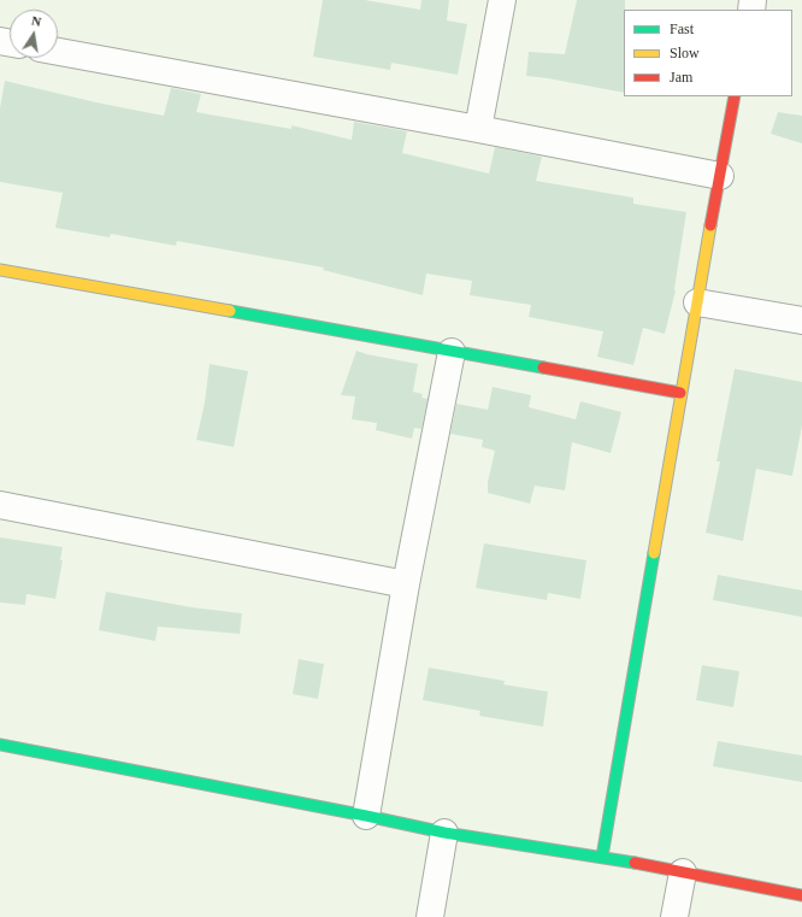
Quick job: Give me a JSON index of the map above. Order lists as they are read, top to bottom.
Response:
{
  "legend": ["Fast", "Slow", "Jam"],
  "north": "top"
}
